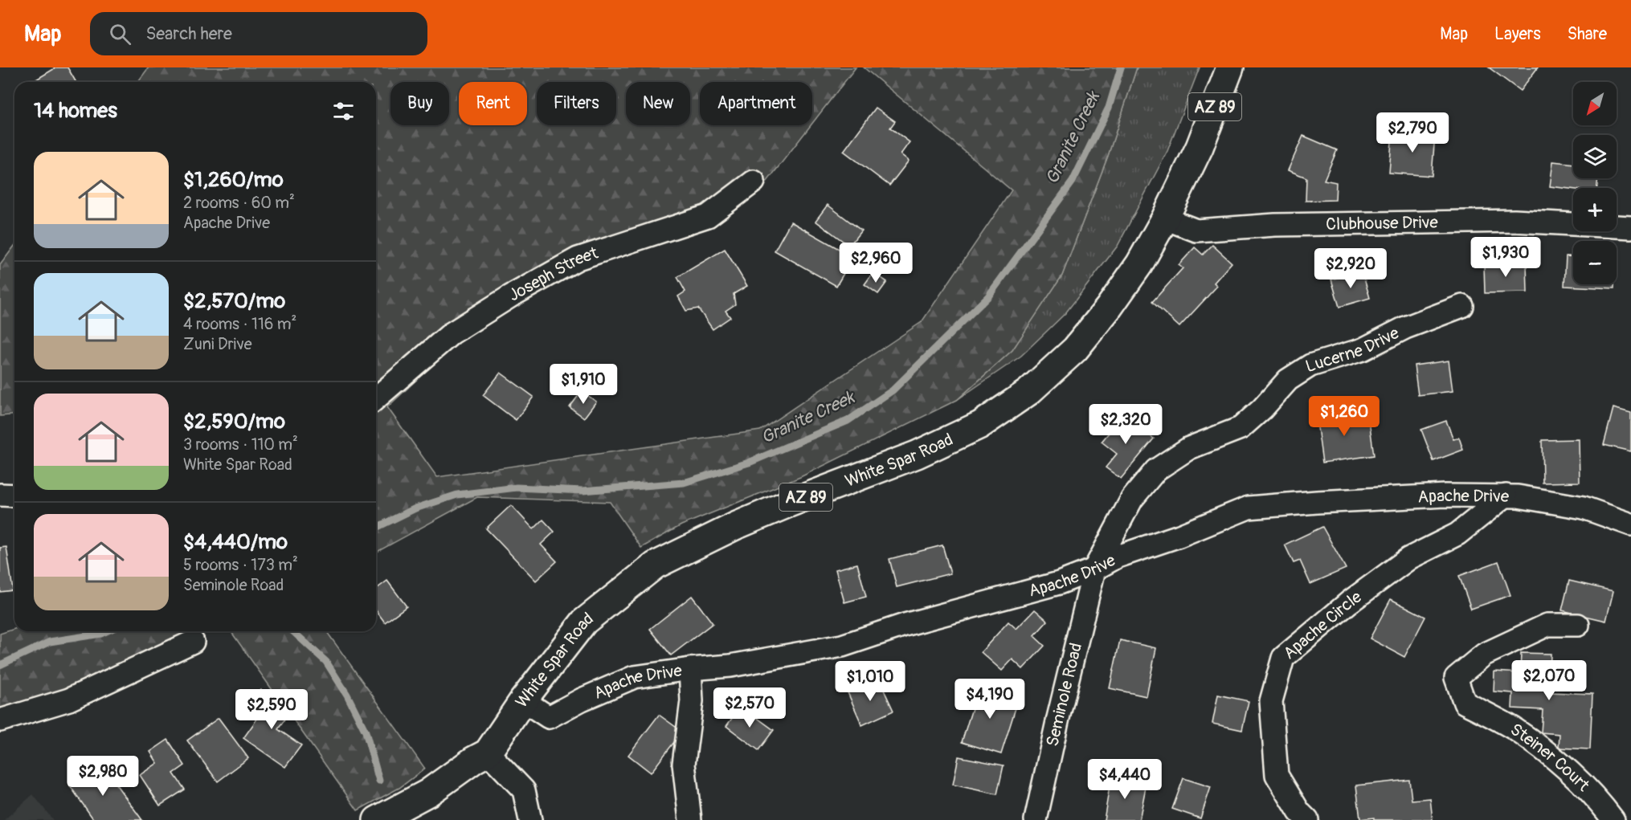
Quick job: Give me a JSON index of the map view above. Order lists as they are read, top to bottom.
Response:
{
  "streets": {
    "main road": ["AZ 89", "White Spar Road"],
    "street": [
      "Clubhouse Drive",
      "Joseph Street",
      "Lucerne Drive",
      "Apache Drive",
      "Apache Circle",
      "Seminole Road",
      "Steiner Court"
    ]
  },
  "crossings": [
    ["Clubhouse Drive", "White Spar Road"],
    ["Lucerne Drive", "Apache Drive"],
    ["Lucerne Drive", "Seminole Road"],
    ["White Spar Road", "Apache Drive"],
    ["Apache Drive", "Apache Circle"],
    ["Apache Drive", "Seminole Road"]
  ],
  "water": ["Granite Creek"],
  "north": "bottom left",
  "page": {
    "header": "Map",
    "search": "Search here",
    "nav": ["Map", "Layers", "Share"],
    "map_buttons": ["+", "−"],
    "chip": [
      "Buy",
      "Rent",
      "Filters",
      "New",
      "Apartment"
    ],
    "heading": "14 homes",
    "price": [
      "$2,790",
      "$1,930",
      "$2,960",
      "$2,920",
      "$1,910",
      "$1,260",
      "$2,320",
      "$2,070",
      "$1,010",
      "$4,190",
      "$2,570",
      "$2,590",
      "$2,980",
      "$4,440"
    ],
    "list": [
      {
        "name": "$1,260/mo",
        "note": "2 rooms · 60 m² · Apache Drive"
      },
      {
        "name": "$2,570/mo",
        "note": "4 rooms · 116 m² · Zuni Drive"
      },
      {
        "name": "$2,590/mo",
        "note": "3 rooms · 110 m² · White Spar Road"
      },
      {
        "name": "$4,440/mo",
        "note": "5 rooms · 173 m² · Seminole Road"
      }
    ]
  }
}
